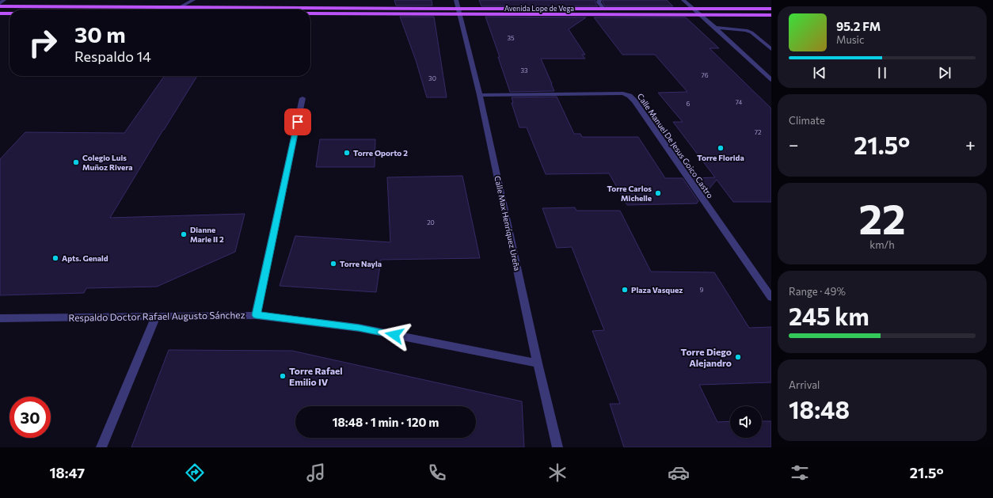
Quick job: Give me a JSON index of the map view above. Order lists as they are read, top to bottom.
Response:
{
  "streets": {
    "main road": ["Avenida Lope de Vega"],
    "street": ["Calle Manuel De Jesus Goico Castro", "Calle Max Henríquez Ureña", "Respaldo Doctor Rafael Augusto Sánchez"]
  },
  "crossings": [
    ["Avenida Lope de Vega", "Calle Max Henríquez Ureña"],
    ["Calle Manuel De Jesus Goico Castro", "Calle Max Henríquez Ureña"],
    ["Calle Max Henríquez Ureña", "Respaldo Doctor Rafael Augusto Sánchez"]
  ],
  "places": [
    "Torre Florida",
    "Torre Oporto 2",
    "Colegio Luis Muñoz Rivera",
    "Torre Carlos Michelle",
    "Dianne Marie II 2",
    "Apts. Genald",
    "Torre Nayla",
    "Plaza Vasquez",
    "Torre Diego Alejandro",
    "Torre Rafael Emilio IV"
  ],
  "house_numbers": [
    "35",
    "33",
    "76",
    "30",
    "74",
    "6",
    "72",
    "20",
    "9"
  ],
  "page": {
    "turn": ["30 m", "Respaldo 14"],
    "song": ["95.2 FM", "Music"],
    "tile": [
      "Climate",
      ["22", "km/h"],
      ["Range · 49%", "245 km"],
      ["Arrival", "18:48"]
    ],
    "heat": ["−", "21.5°", "+"],
    "limit": "30",
    "trip": "18:48 · 1 min · 120 m",
    "tabs": ["18:47", "21.5°"]
  }
}
